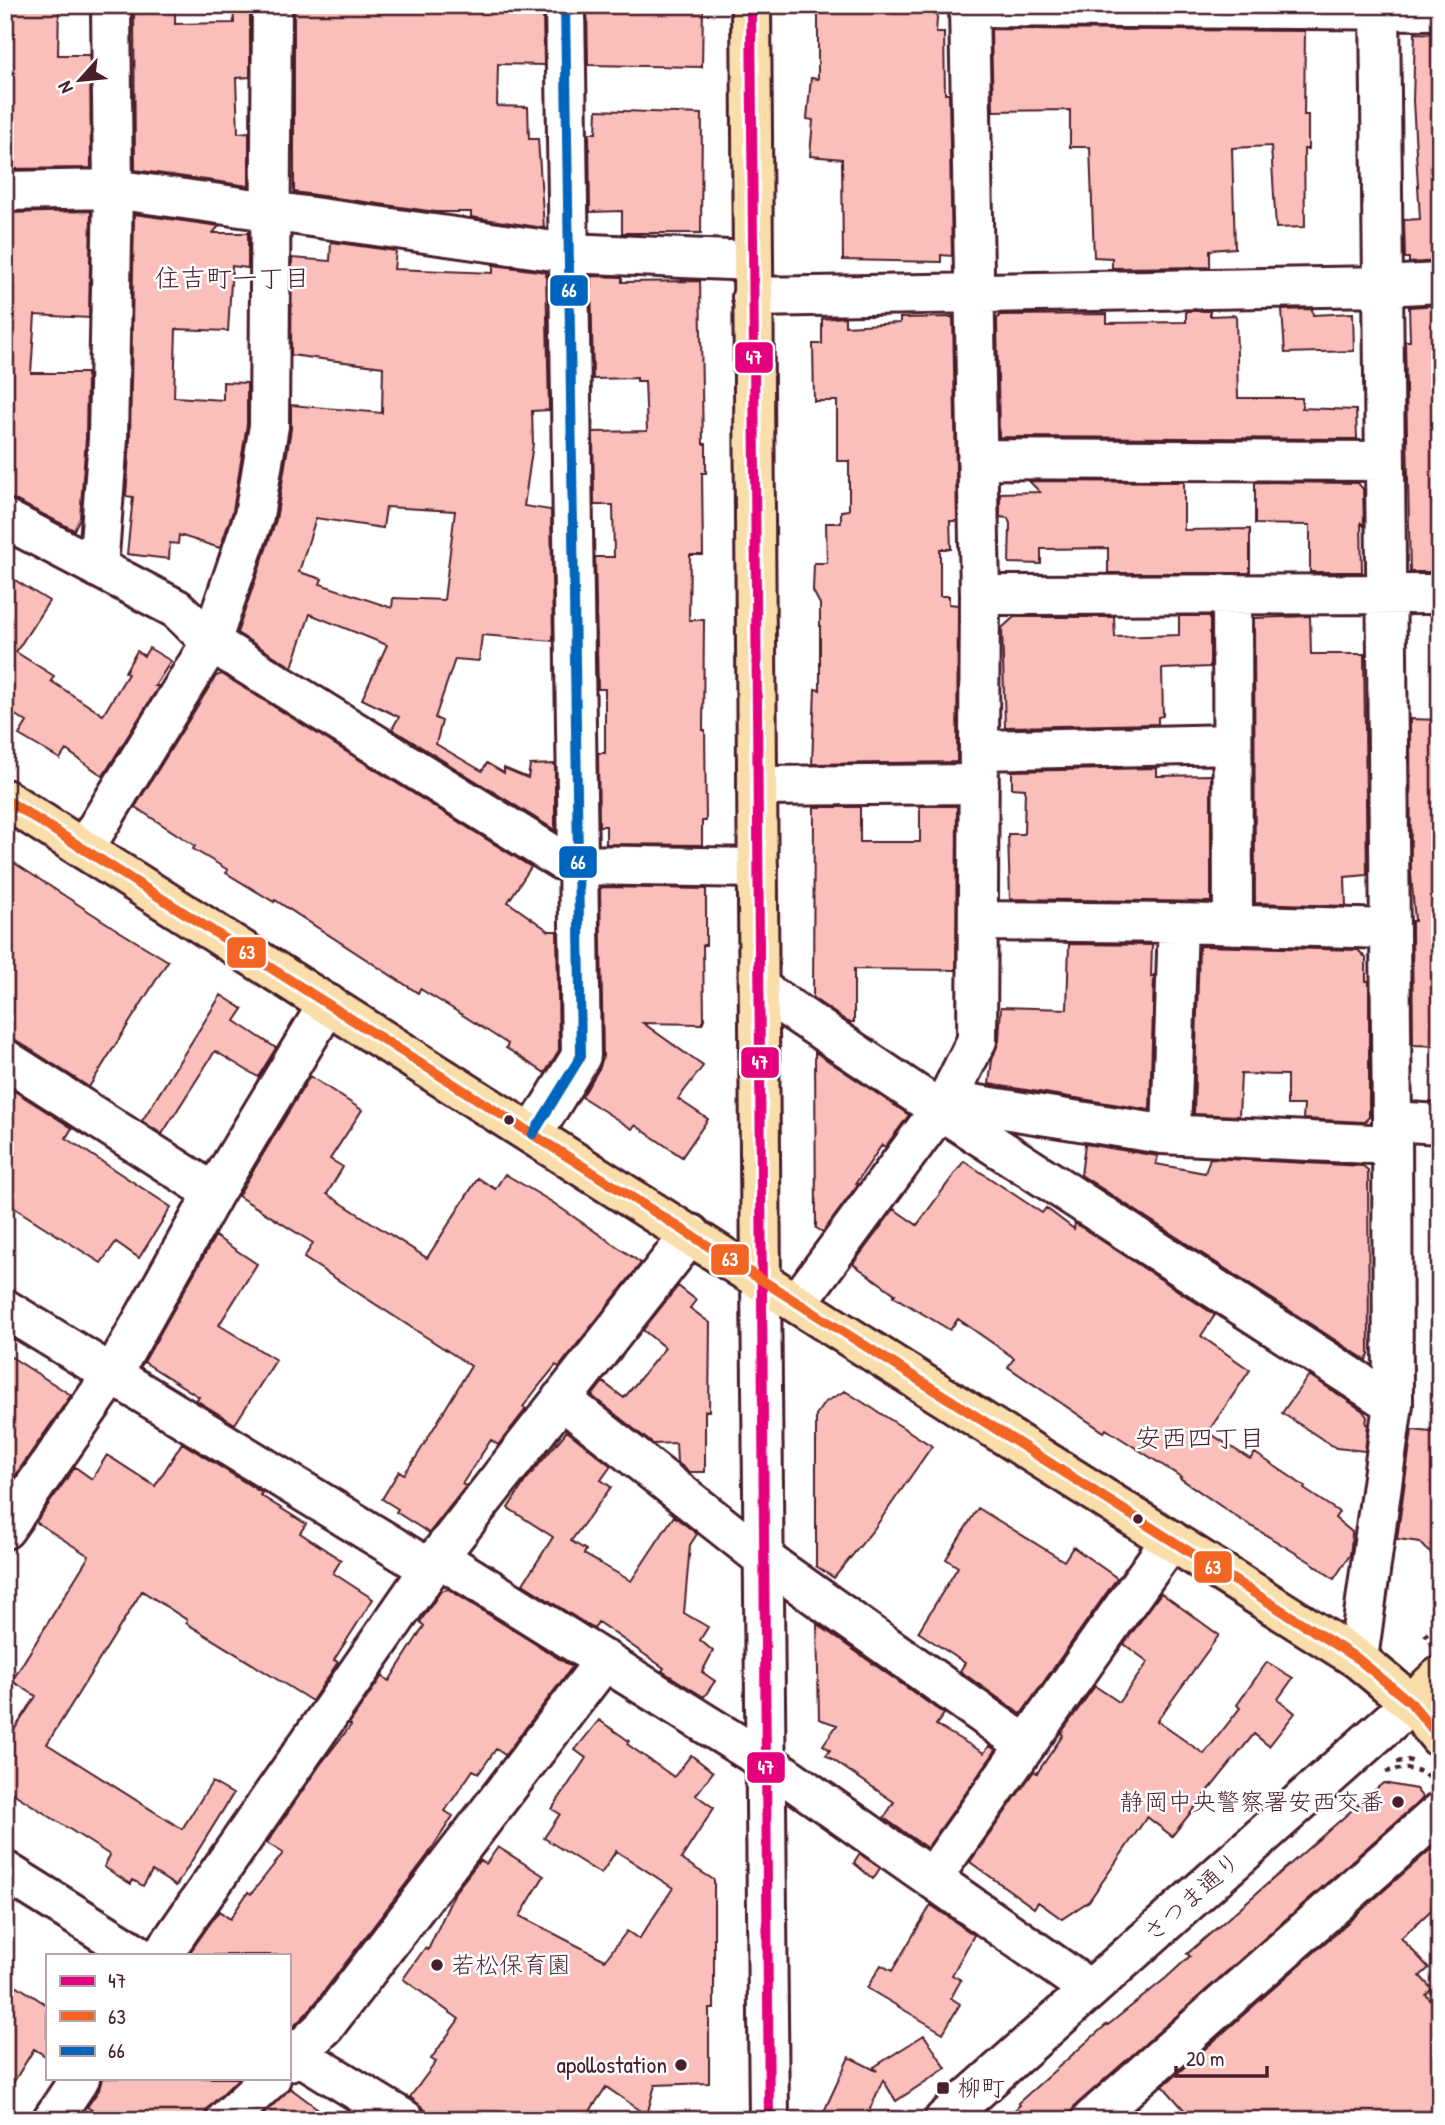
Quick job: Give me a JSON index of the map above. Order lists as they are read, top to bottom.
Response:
{
  "streets": {
    "main road": ["さつま通り"]
  },
  "districts": ["住吉町一丁目", "安西四丁目"],
  "places": {
    "other": ["静岡中央警察署安西交番", "若松保育園", "apollostation"],
    "transit": ["柳町"]
  },
  "lines": ["transit line 47", "transit line 66", "transit line 63"],
  "legend": ["47", "63", "66"],
  "scale_bar": "20 m",
  "north": "bottom left"
}
